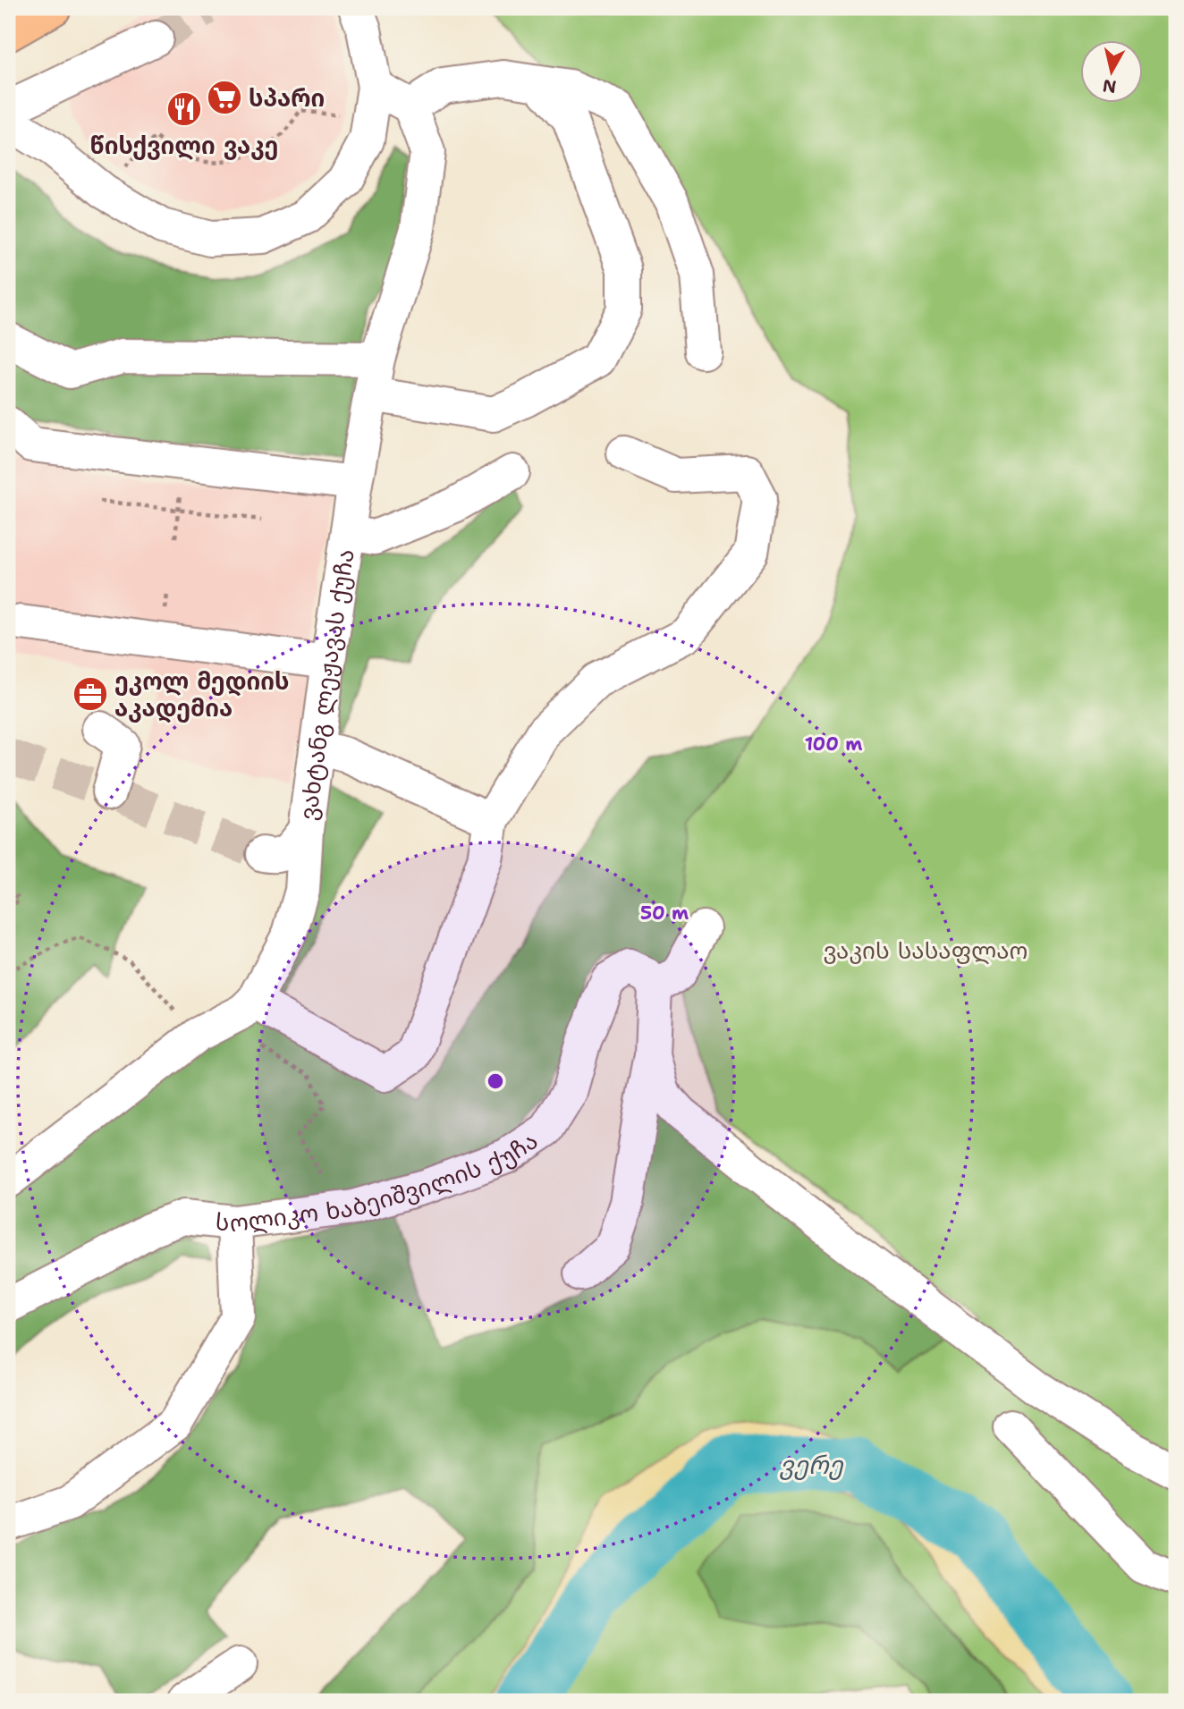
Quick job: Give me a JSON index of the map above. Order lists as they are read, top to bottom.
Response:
{
  "streets": {
    "street": ["ვახტანგ ლეჟავას ქუჩა", "სოლიკო ხაბეიშვილის ქუჩა"]
  },
  "water": ["ვერე"],
  "parks": ["ვაკის სასაფლაო"],
  "places": {
    "supermarket": ["სპარი"],
    "restaurant": ["წისქვილი ვაკე"],
    "office": ["ეკოლ მედიის აკადემია"]
  },
  "north": "bottom",
  "rings": ["100 m", "50 m"]
}
